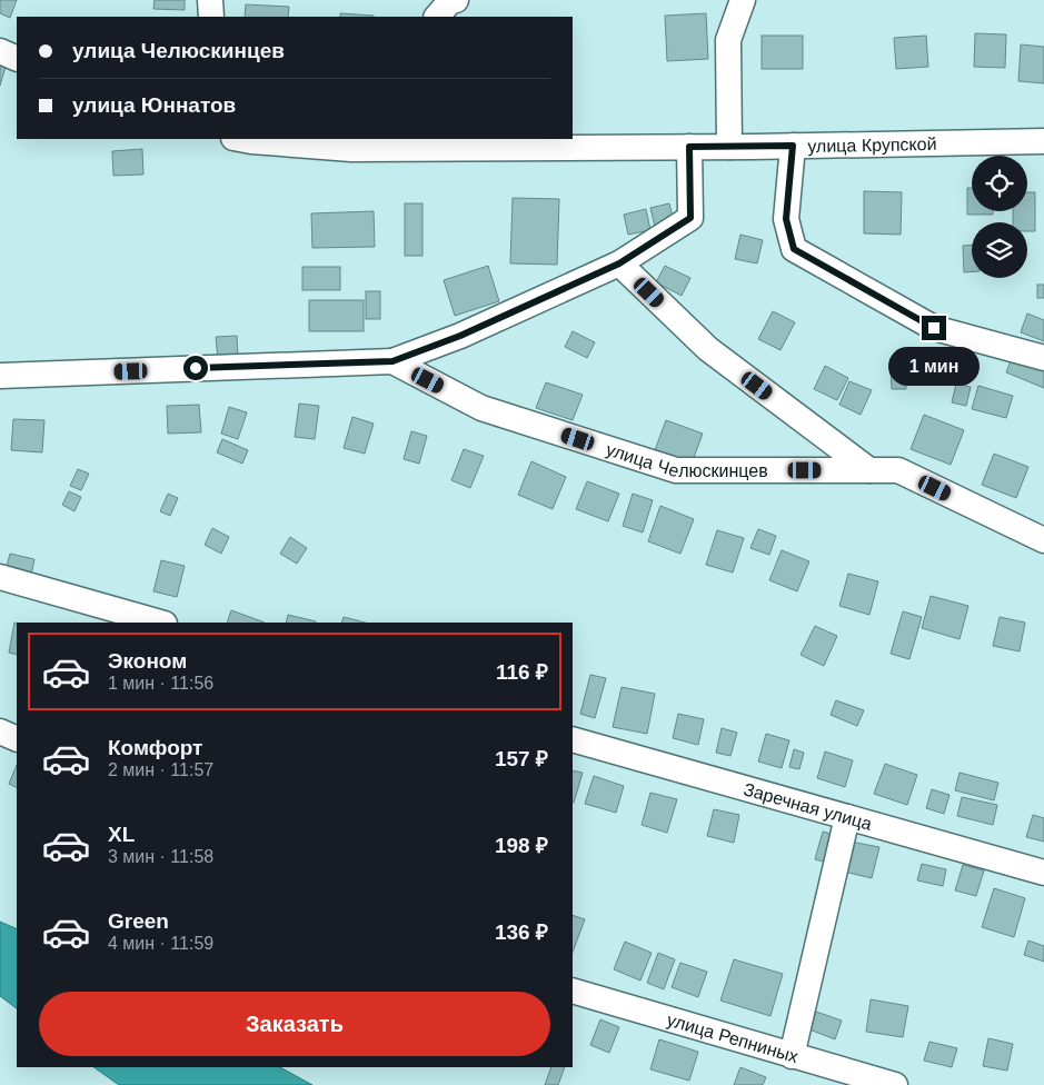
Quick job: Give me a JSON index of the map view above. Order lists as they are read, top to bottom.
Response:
{
  "streets": {
    "street": [
      "улица Крупской",
      "улица Челюскинцев",
      "Заречная улица",
      "улица Репниных"
    ]
  },
  "page": {
    "banner": ["улица Челюскинцев", "улица Юннатов"],
    "bubble": "1 мин",
    "list": [
      {
        "name": "Эконом",
        "note": "1 мин · 11:56",
        "value": "116 ₽"
      },
      {
        "name": "Комфорт",
        "note": "2 мин · 11:57",
        "value": "157 ₽"
      },
      {
        "name": "XL",
        "note": "3 мин · 11:58",
        "value": "198 ₽"
      },
      {
        "name": "Green",
        "note": "4 мин · 11:59",
        "value": "136 ₽"
      }
    ],
    "buttons": "Заказать"
  }
}
